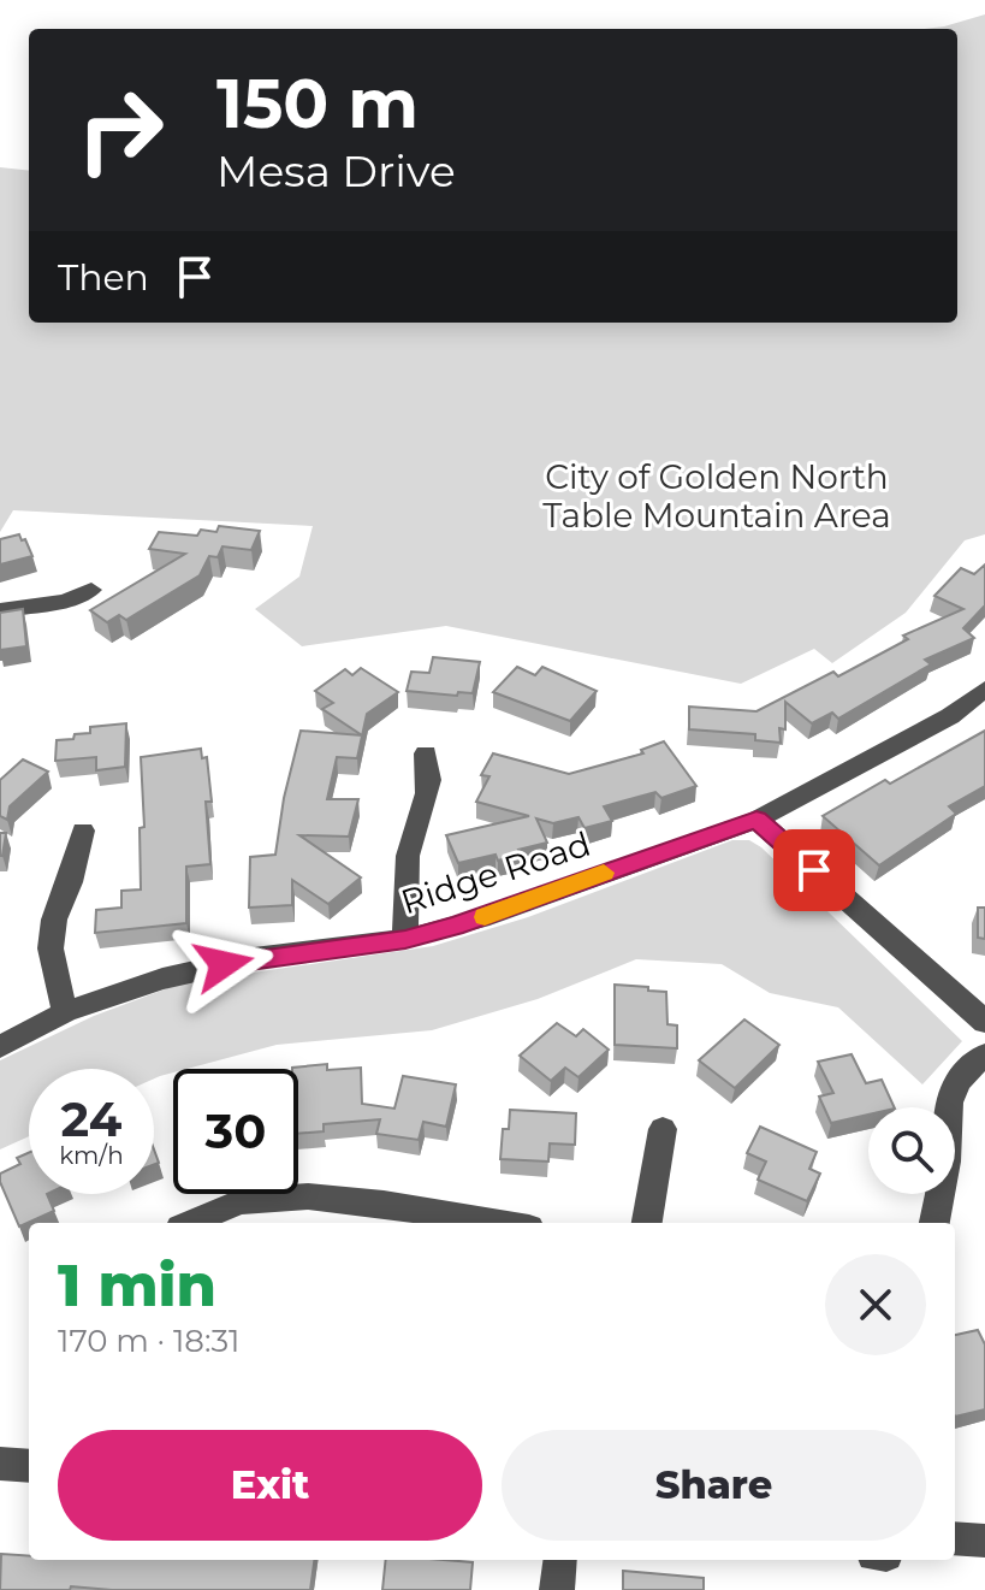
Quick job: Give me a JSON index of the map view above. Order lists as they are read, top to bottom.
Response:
{
  "streets": {
    "street": ["Ridge Road"]
  },
  "parks": ["City of Golden North Table Mountain Area"],
  "page": {
    "turn": ["150 m", "Mesa Drive"],
    "then": "Then",
    "speed": "24 km/h",
    "limit": "30",
    "heading": ["1 min", "170 m · 18:31"],
    "buttons": ["Exit", "Share"]
  }
}
